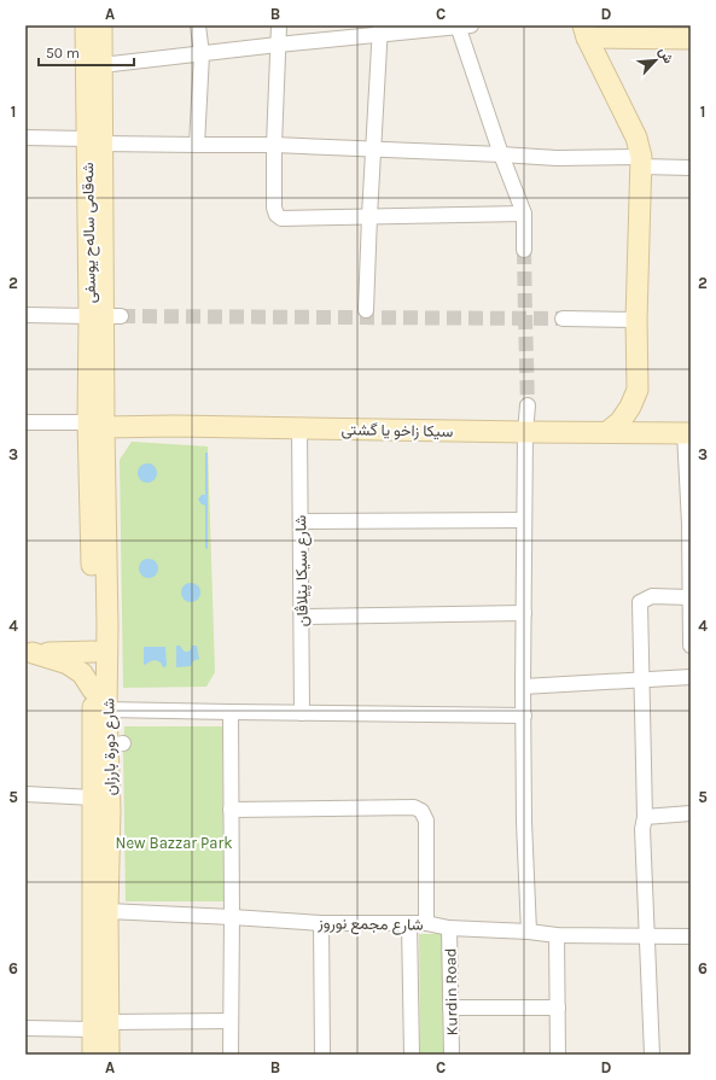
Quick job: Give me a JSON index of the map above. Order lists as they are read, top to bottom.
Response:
{
  "streets": {
    "main road": ["شەقامی سالەح یوسفی", "سیکا زاخو یا گشتى", "شارع دورة بارزان"],
    "street": ["شارع سيكا پێلاڤان", "شارع مجمع نوروز", "Kurdin Road"]
  },
  "crossings": [
    ["شەقامی سالەح یوسفی", "سیکا زاخو یا گشتى"],
    ["شەقامی سالەح یوسفی", "شارع دورة بارزان"],
    ["سیکا زاخو یا گشتى", "شارع سيكا پێلاڤان"],
    ["سیکا زاخو یا گشتى", "شارع دورة بارزان"],
    ["شارع دورة بارزان", "شارع مجمع نوروز"],
    ["شارع مجمع نوروز", "Kurdin Road"]
  ],
  "parks": ["New Bazzar Park"],
  "scale_bar": "50 m",
  "north": "top right",
  "grid": {
    "columns": [
      "A",
      "B",
      "C",
      "D"
    ],
    "rows": [
      "1",
      "2",
      "3",
      "4",
      "5",
      "6"
    ]
  }
}
